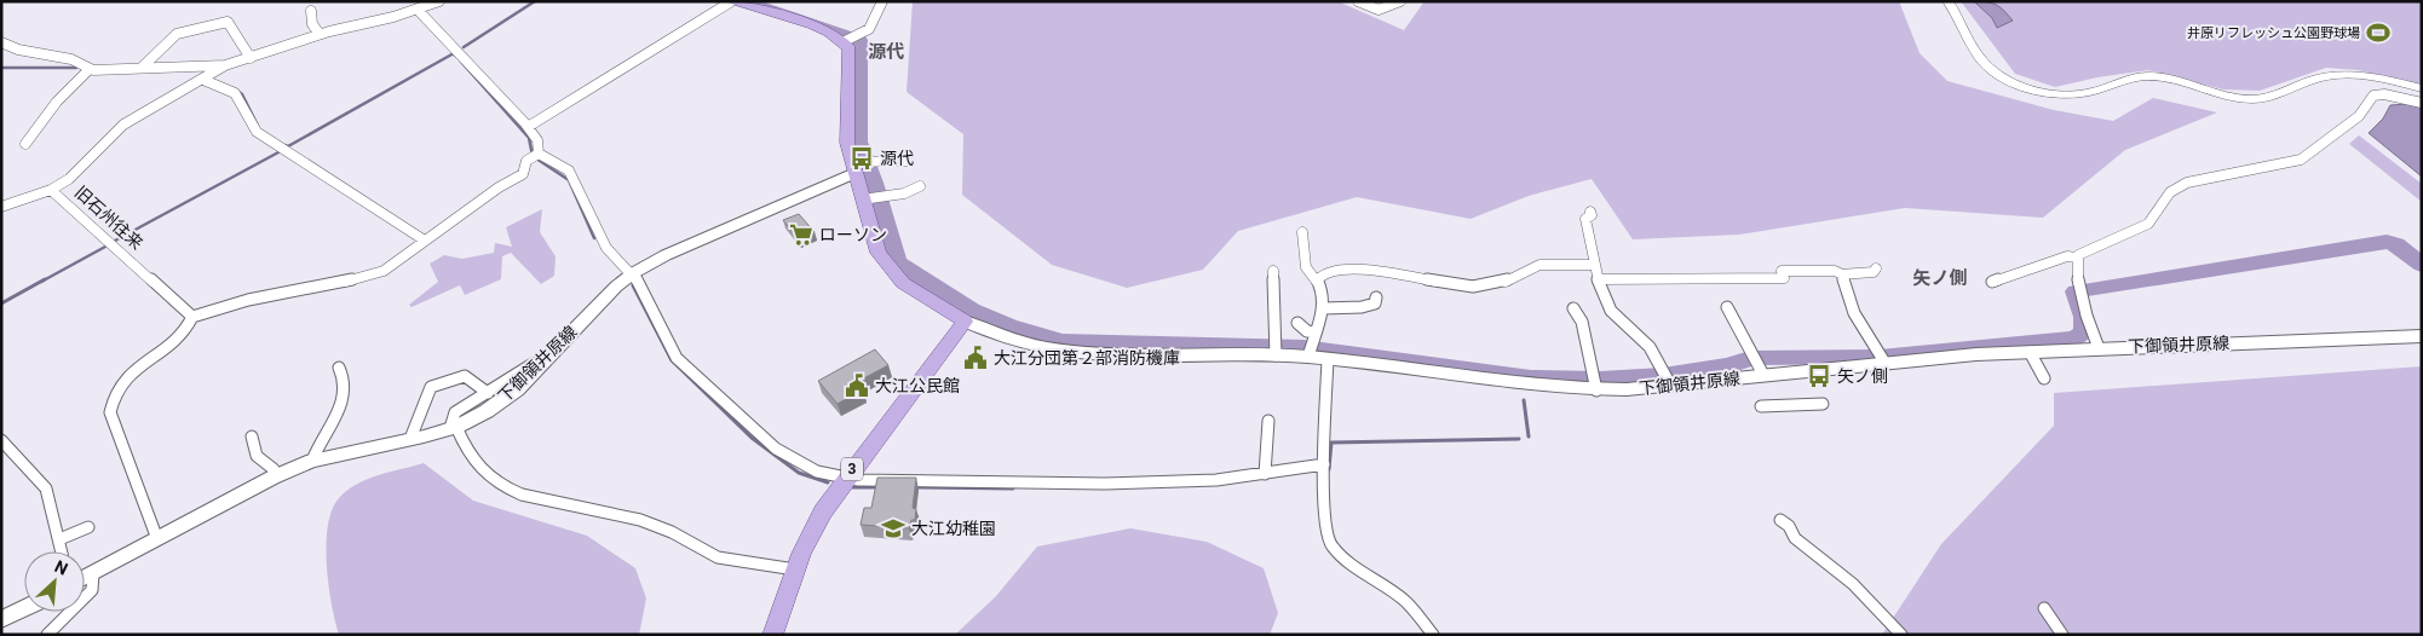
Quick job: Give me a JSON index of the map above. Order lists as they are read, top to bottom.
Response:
{
  "streets": {
    "main road": ["下御領井原線", "3"],
    "street": ["旧石州往来"]
  },
  "crossings": [
    ["下御領井原線", "3"]
  ],
  "districts": ["源代", "矢ノ側"],
  "places": {
    "sports": ["井原リフレッシュ公園野球場"],
    "bus stop": ["源代", "矢ノ側"],
    "supermarket": ["ローソン"],
    "public building": ["大江分団第２部消防機庫", "大江公民館"],
    "school or university": ["大江幼稚園"]
  },
  "north": "top right"
}
